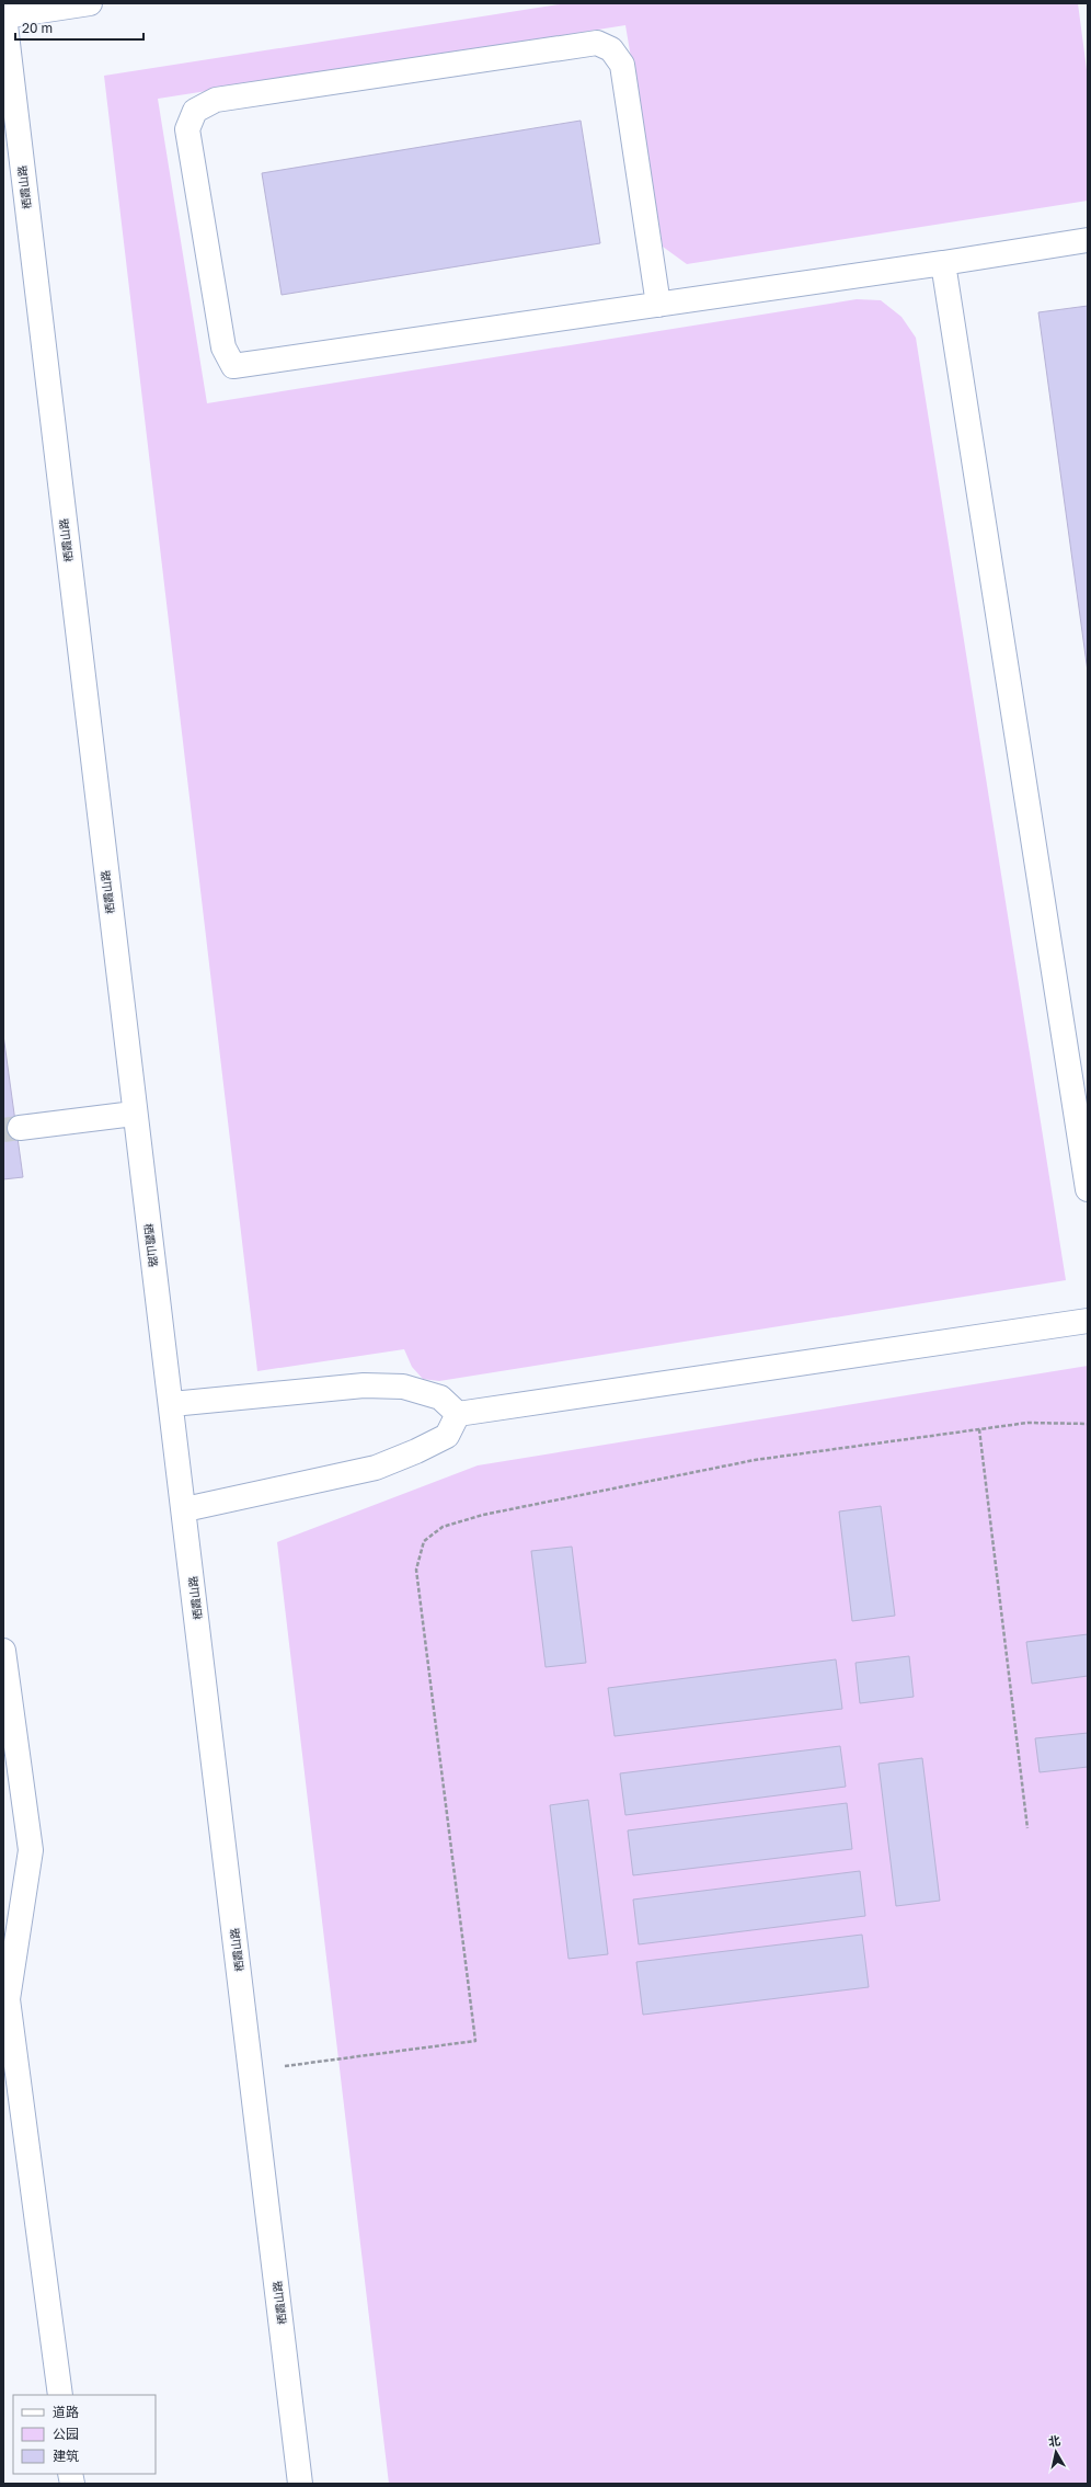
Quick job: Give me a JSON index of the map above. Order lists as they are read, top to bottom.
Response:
{
  "streets": {
    "street": ["栖霞山路"]
  },
  "legend": ["道路", "公园", "建筑"],
  "scale_bar": "20 m",
  "north": "top"
}
